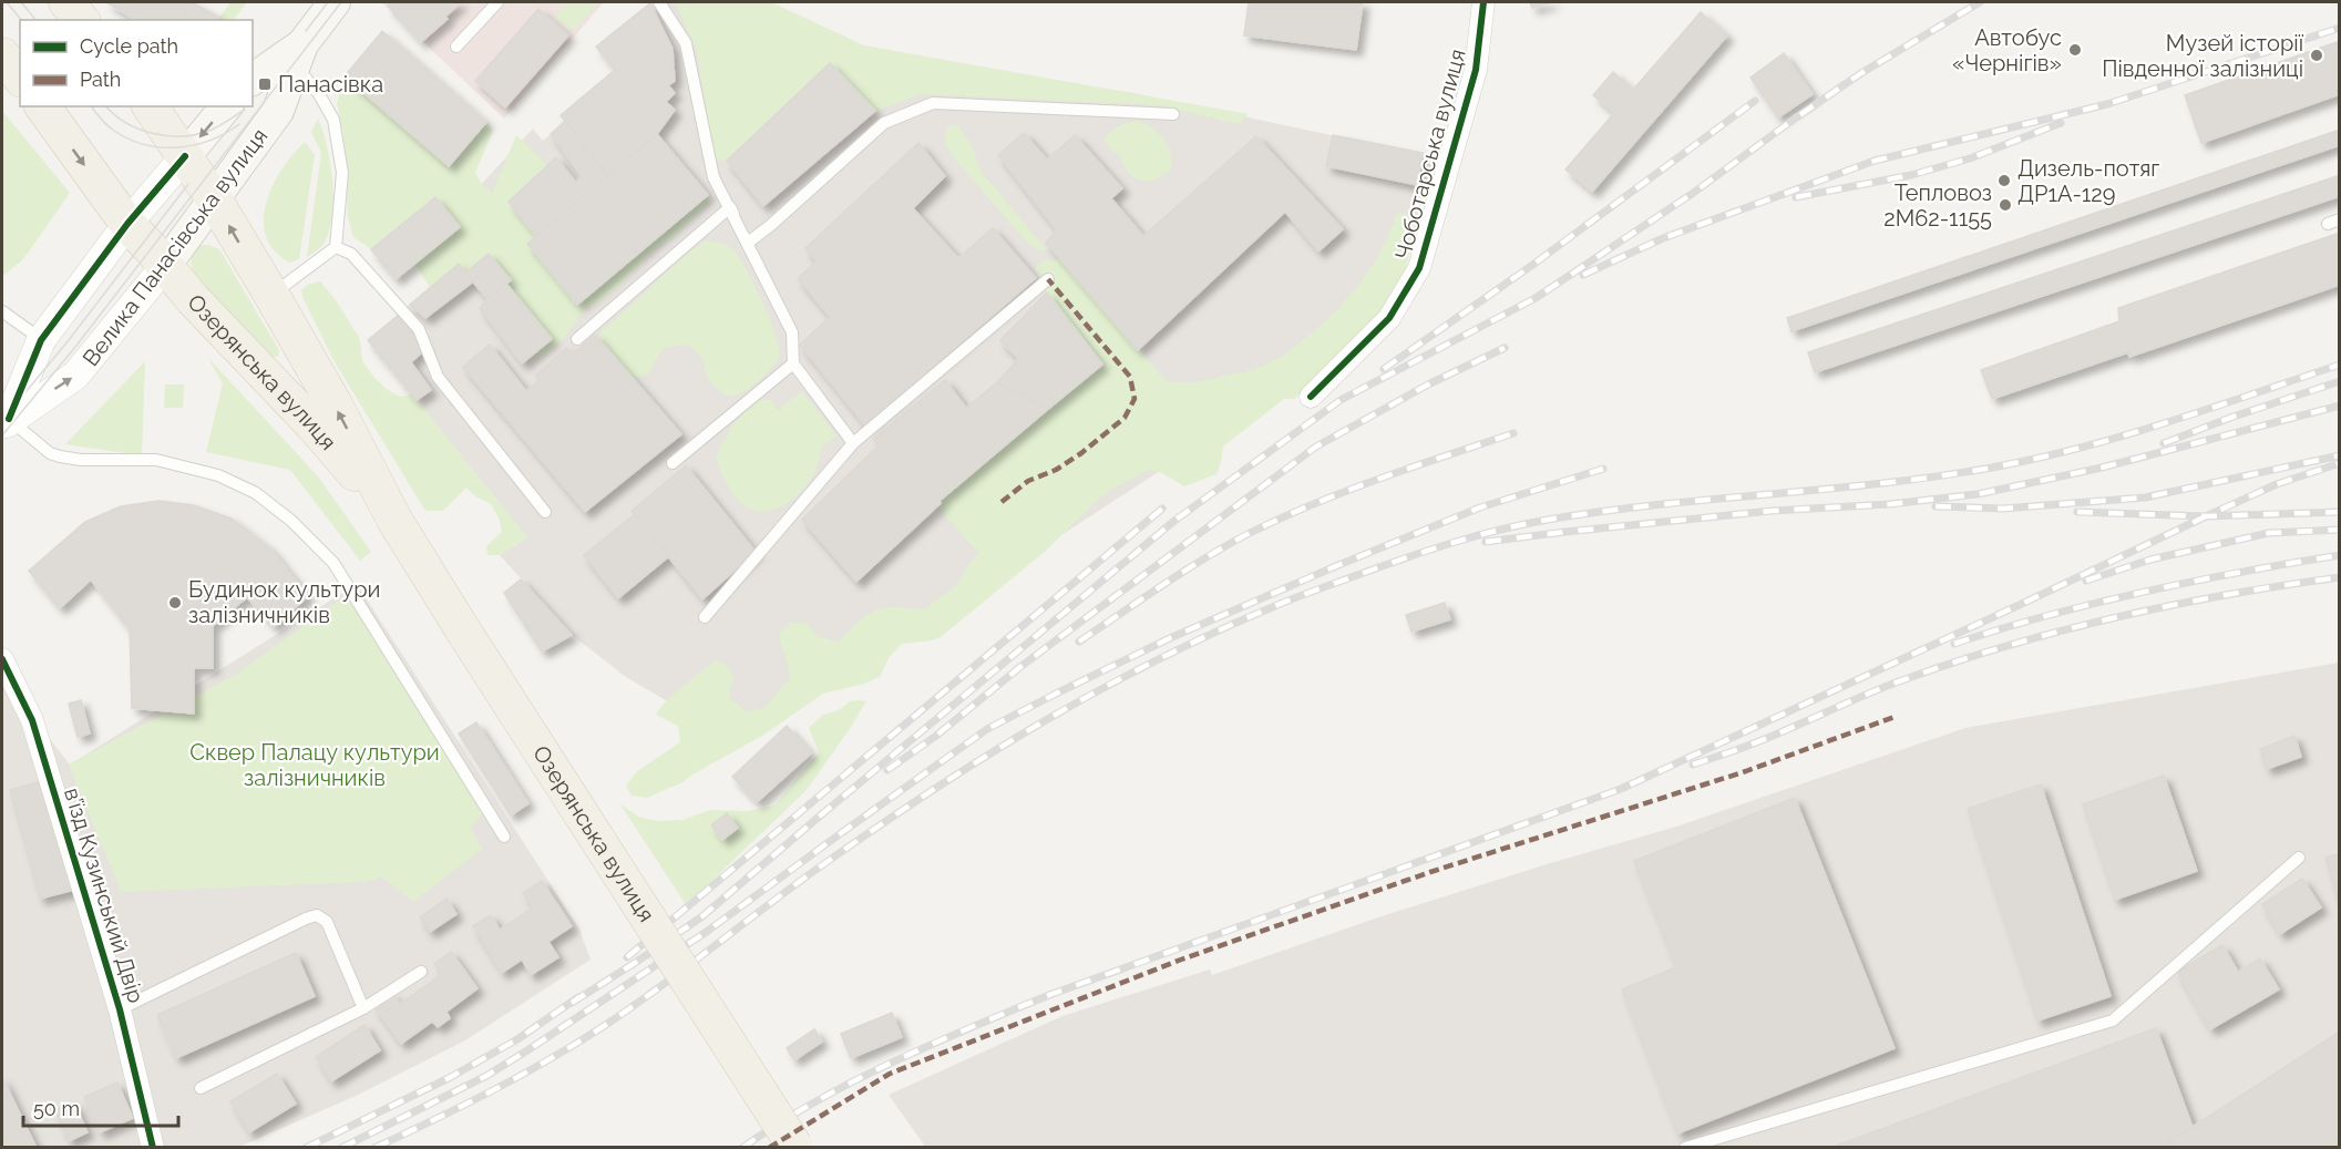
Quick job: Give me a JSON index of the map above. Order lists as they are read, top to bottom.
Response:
{
  "streets": {
    "main road": ["Велика Панасівська вулиця", "Озерянська вулиця"],
    "street": ["Чоботарська вулиця", "в’їзд Кузинський Двір"]
  },
  "crossings": [
    ["Велика Панасівська вулиця", "Озерянська вулиця"]
  ],
  "parks": ["Сквер Палацу культури залізничників"],
  "places": {
    "other": [
      "Автобус «Чернігів»",
      "Музей історії Південної залізниці",
      "Дизель-потяг ДР1А-129",
      "Тепловоз 2М62-1155",
      "Будинок культури залізничників"
    ],
    "transit": ["Панасівка"]
  },
  "legend": ["Cycle path", "Path"],
  "scale_bar": "50 m"
}
